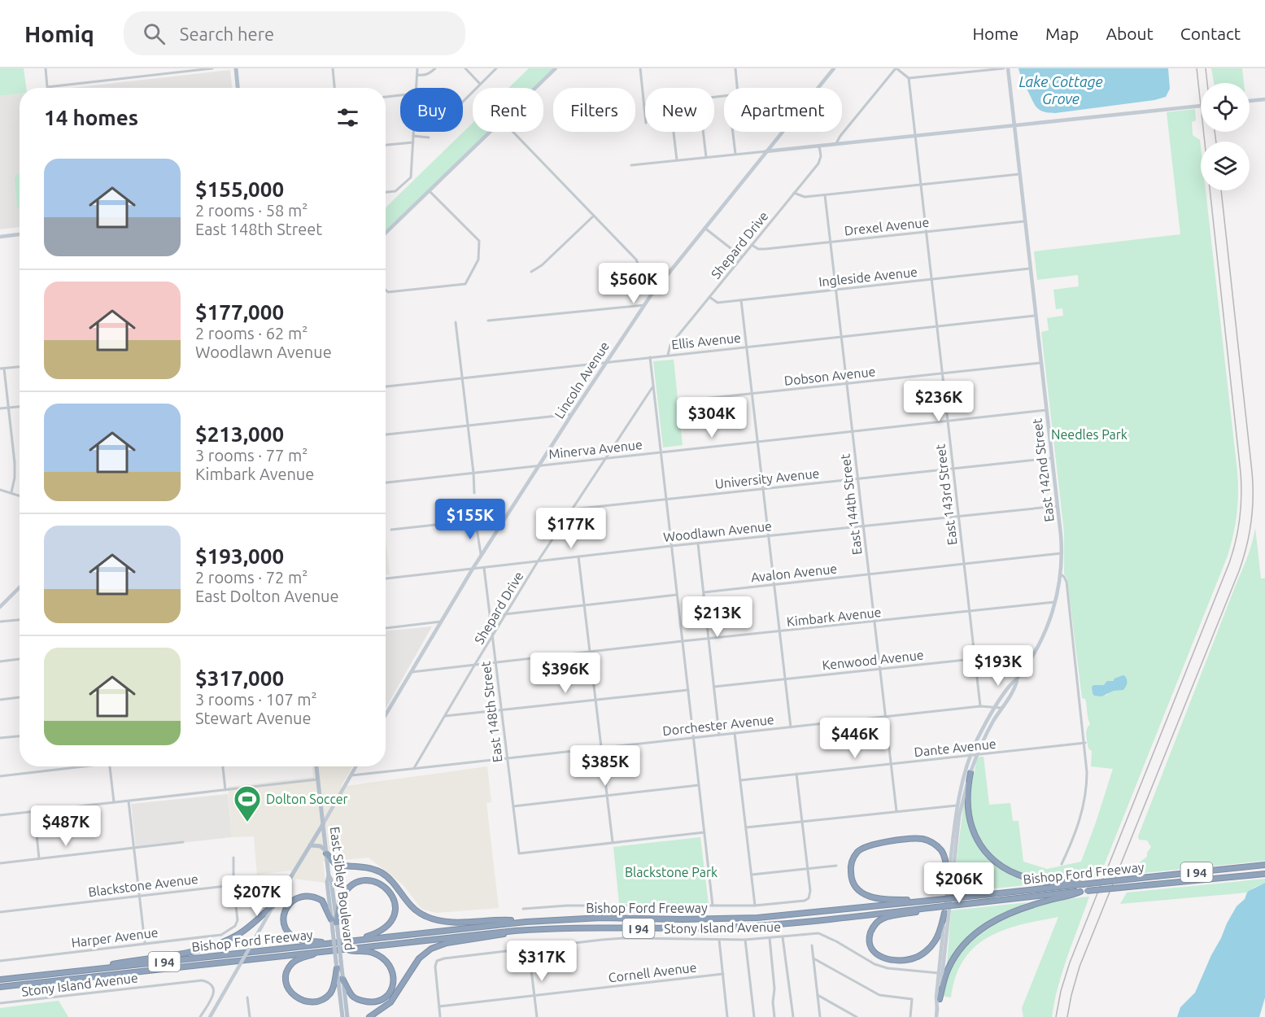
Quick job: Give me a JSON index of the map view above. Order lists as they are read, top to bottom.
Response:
{
  "streets": {
    "highway": ["I 94", "Bishop Ford Freeway"],
    "main road": ["East Sibley Boulevard"],
    "street": [
      "Drexel Avenue",
      "Shepard Drive",
      "Ingleside Avenue",
      "Ellis Avenue",
      "Dobson Avenue",
      "Lincoln Avenue",
      "Minerva Avenue",
      "East 142nd Street",
      "University Avenue",
      "East 143rd Street",
      "East 144th Street",
      "Woodlawn Avenue",
      "Avalon Avenue",
      "Kimbark Avenue",
      "Kenwood Avenue",
      "East 148th Street",
      "Dorchester Avenue",
      "Dante Avenue",
      "Blackstone Avenue",
      "Stony Island Avenue",
      "Harper Avenue",
      "Cornell Avenue"
    ]
  },
  "crossings": [
    ["Drexel Avenue", "Shepard Drive"],
    ["Drexel Avenue", "East 142nd Street"],
    ["Drexel Avenue", "East 143rd Street"],
    ["Drexel Avenue", "East 144th Street"],
    ["Shepard Drive", "Ingleside Avenue"],
    ["Shepard Drive", "Ellis Avenue"],
    ["Shepard Drive", "Minerva Avenue"],
    ["Shepard Drive", "University Avenue"],
    ["Shepard Drive", "Woodlawn Avenue"],
    ["Shepard Drive", "Kimbark Avenue"],
    ["Shepard Drive", "East 148th Street"],
    ["Shepard Drive", "Dorchester Avenue"],
    ["Ingleside Avenue", "East 142nd Street"],
    ["Ingleside Avenue", "East 143rd Street"],
    ["Ingleside Avenue", "East 144th Street"],
    ["Ellis Avenue", "Lincoln Avenue"],
    ["Ellis Avenue", "East 142nd Street"],
    ["Ellis Avenue", "East 143rd Street"],
    ["Ellis Avenue", "East 144th Street"],
    ["Dobson Avenue", "East 142nd Street"],
    ["Dobson Avenue", "East 143rd Street"],
    ["Dobson Avenue", "East 144th Street"],
    ["Lincoln Avenue", "Minerva Avenue"],
    ["Lincoln Avenue", "Woodlawn Avenue"],
    ["Lincoln Avenue", "Kimbark Avenue"],
    ["Minerva Avenue", "East 142nd Street"],
    ["Minerva Avenue", "East 143rd Street"],
    ["Minerva Avenue", "East 144th Street"],
    ["East 142nd Street", "University Avenue"],
    ["East 142nd Street", "Woodlawn Avenue"],
    ["East 142nd Street", "Avalon Avenue"],
    ["East 142nd Street", "Dante Avenue"],
    ["University Avenue", "East 143rd Street"],
    ["University Avenue", "East 144th Street"],
    ["East 143rd Street", "Woodlawn Avenue"],
    ["East 143rd Street", "Avalon Avenue"],
    ["East 143rd Street", "Kimbark Avenue"],
    ["East 143rd Street", "Kenwood Avenue"],
    ["East 143rd Street", "Dorchester Avenue"],
    ["East 144th Street", "Woodlawn Avenue"],
    ["East 144th Street", "Avalon Avenue"],
    ["East 144th Street", "Kimbark Avenue"],
    ["East 144th Street", "Kenwood Avenue"],
    ["East 144th Street", "Dorchester Avenue"],
    ["East 144th Street", "Dante Avenue"],
    ["Woodlawn Avenue", "East 148th Street"],
    ["Kimbark Avenue", "East 148th Street"],
    ["East 148th Street", "Dorchester Avenue"],
    ["Blackstone Avenue", "Harper Avenue"],
    ["Stony Island Avenue", "Cornell Avenue"]
  ],
  "water": ["Lake Cottage Grove"],
  "parks": ["Needles Park", "Blackstone Park"],
  "places": {
    "sports": ["Dolton Soccer"]
  },
  "page": {
    "header": "Homiq",
    "search": "Search here",
    "nav": [
      "Home",
      "Map",
      "About",
      "Contact"
    ],
    "chip": [
      "Buy",
      "Rent",
      "Filters",
      "New",
      "Apartment"
    ],
    "heading": "14 homes",
    "list": [
      {
        "name": "$155,000",
        "note": "2 rooms · 58 m² · East 148th Street"
      },
      {
        "name": "$177,000",
        "note": "2 rooms · 62 m² · Woodlawn Avenue"
      },
      {
        "name": "$213,000",
        "note": "3 rooms · 77 m² · Kimbark Avenue"
      },
      {
        "name": "$193,000",
        "note": "2 rooms · 72 m² · East Dolton Avenue"
      },
      {
        "name": "$317,000",
        "note": "3 rooms · 107 m² · Stewart Avenue"
      }
    ],
    "price": [
      "$560K",
      "$236K",
      "$304K",
      "$155K",
      "$177K",
      "$213K",
      "$193K",
      "$396K",
      "$446K",
      "$385K",
      "$487K",
      "$206K",
      "$207K",
      "$317K"
    ]
  }
}
